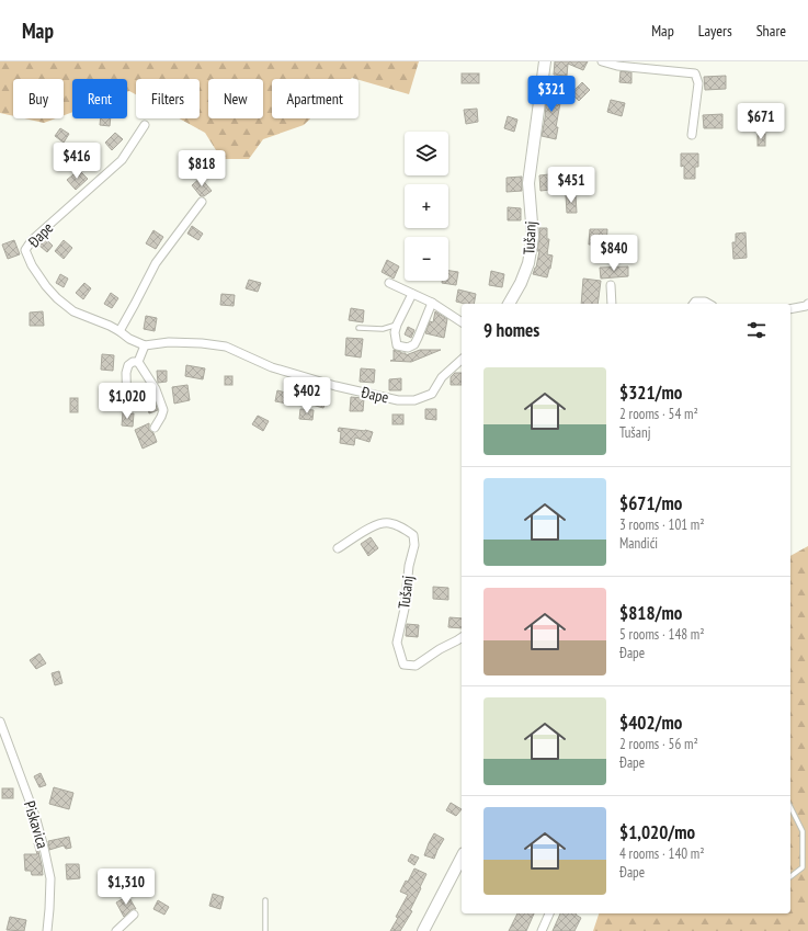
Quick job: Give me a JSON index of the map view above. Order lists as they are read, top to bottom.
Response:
{
  "streets": {
    "street": ["Đape", "Tušanj", "Piskavica"]
  },
  "page": {
    "header": "Map",
    "nav": ["Map", "Layers", "Share"],
    "price": [
      "$321",
      "$671",
      "$416",
      "$818",
      "$451",
      "$840",
      "$402",
      "$1,020",
      "$1,310"
    ],
    "chip": [
      "Buy",
      "Rent",
      "Filters",
      "New",
      "Apartment"
    ],
    "map_buttons": ["+", "−"],
    "heading": "9 homes",
    "list": [
      {
        "name": "$321/mo",
        "note": "2 rooms · 54 m² · Tušanj"
      },
      {
        "name": "$671/mo",
        "note": "3 rooms · 101 m² · Mandići"
      },
      {
        "name": "$818/mo",
        "note": "5 rooms · 148 m² · Đape"
      },
      {
        "name": "$402/mo",
        "note": "2 rooms · 56 m² · Đape"
      },
      {
        "name": "$1,020/mo",
        "note": "4 rooms · 140 m² · Đape"
      }
    ]
  }
}
